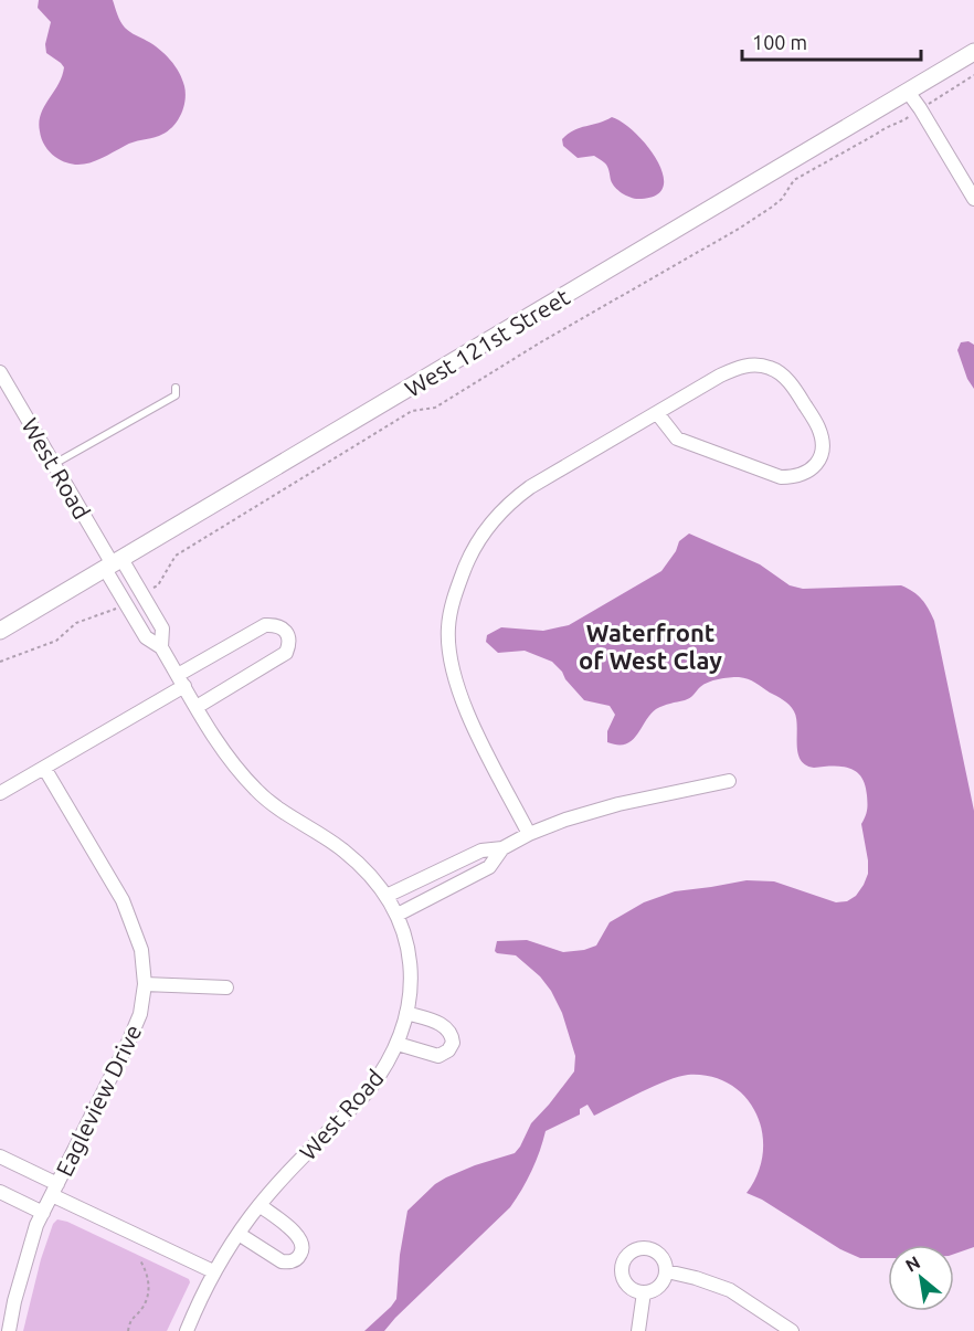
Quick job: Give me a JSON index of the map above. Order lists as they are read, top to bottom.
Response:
{
  "streets": {
    "street": ["West 121st Street", "West Road", "Eagleview Drive"]
  },
  "crossings": [
    ["West 121st Street", "West Road"]
  ],
  "districts": ["Waterfront of West Clay"],
  "scale_bar": "100 m",
  "north": "top left"
}
